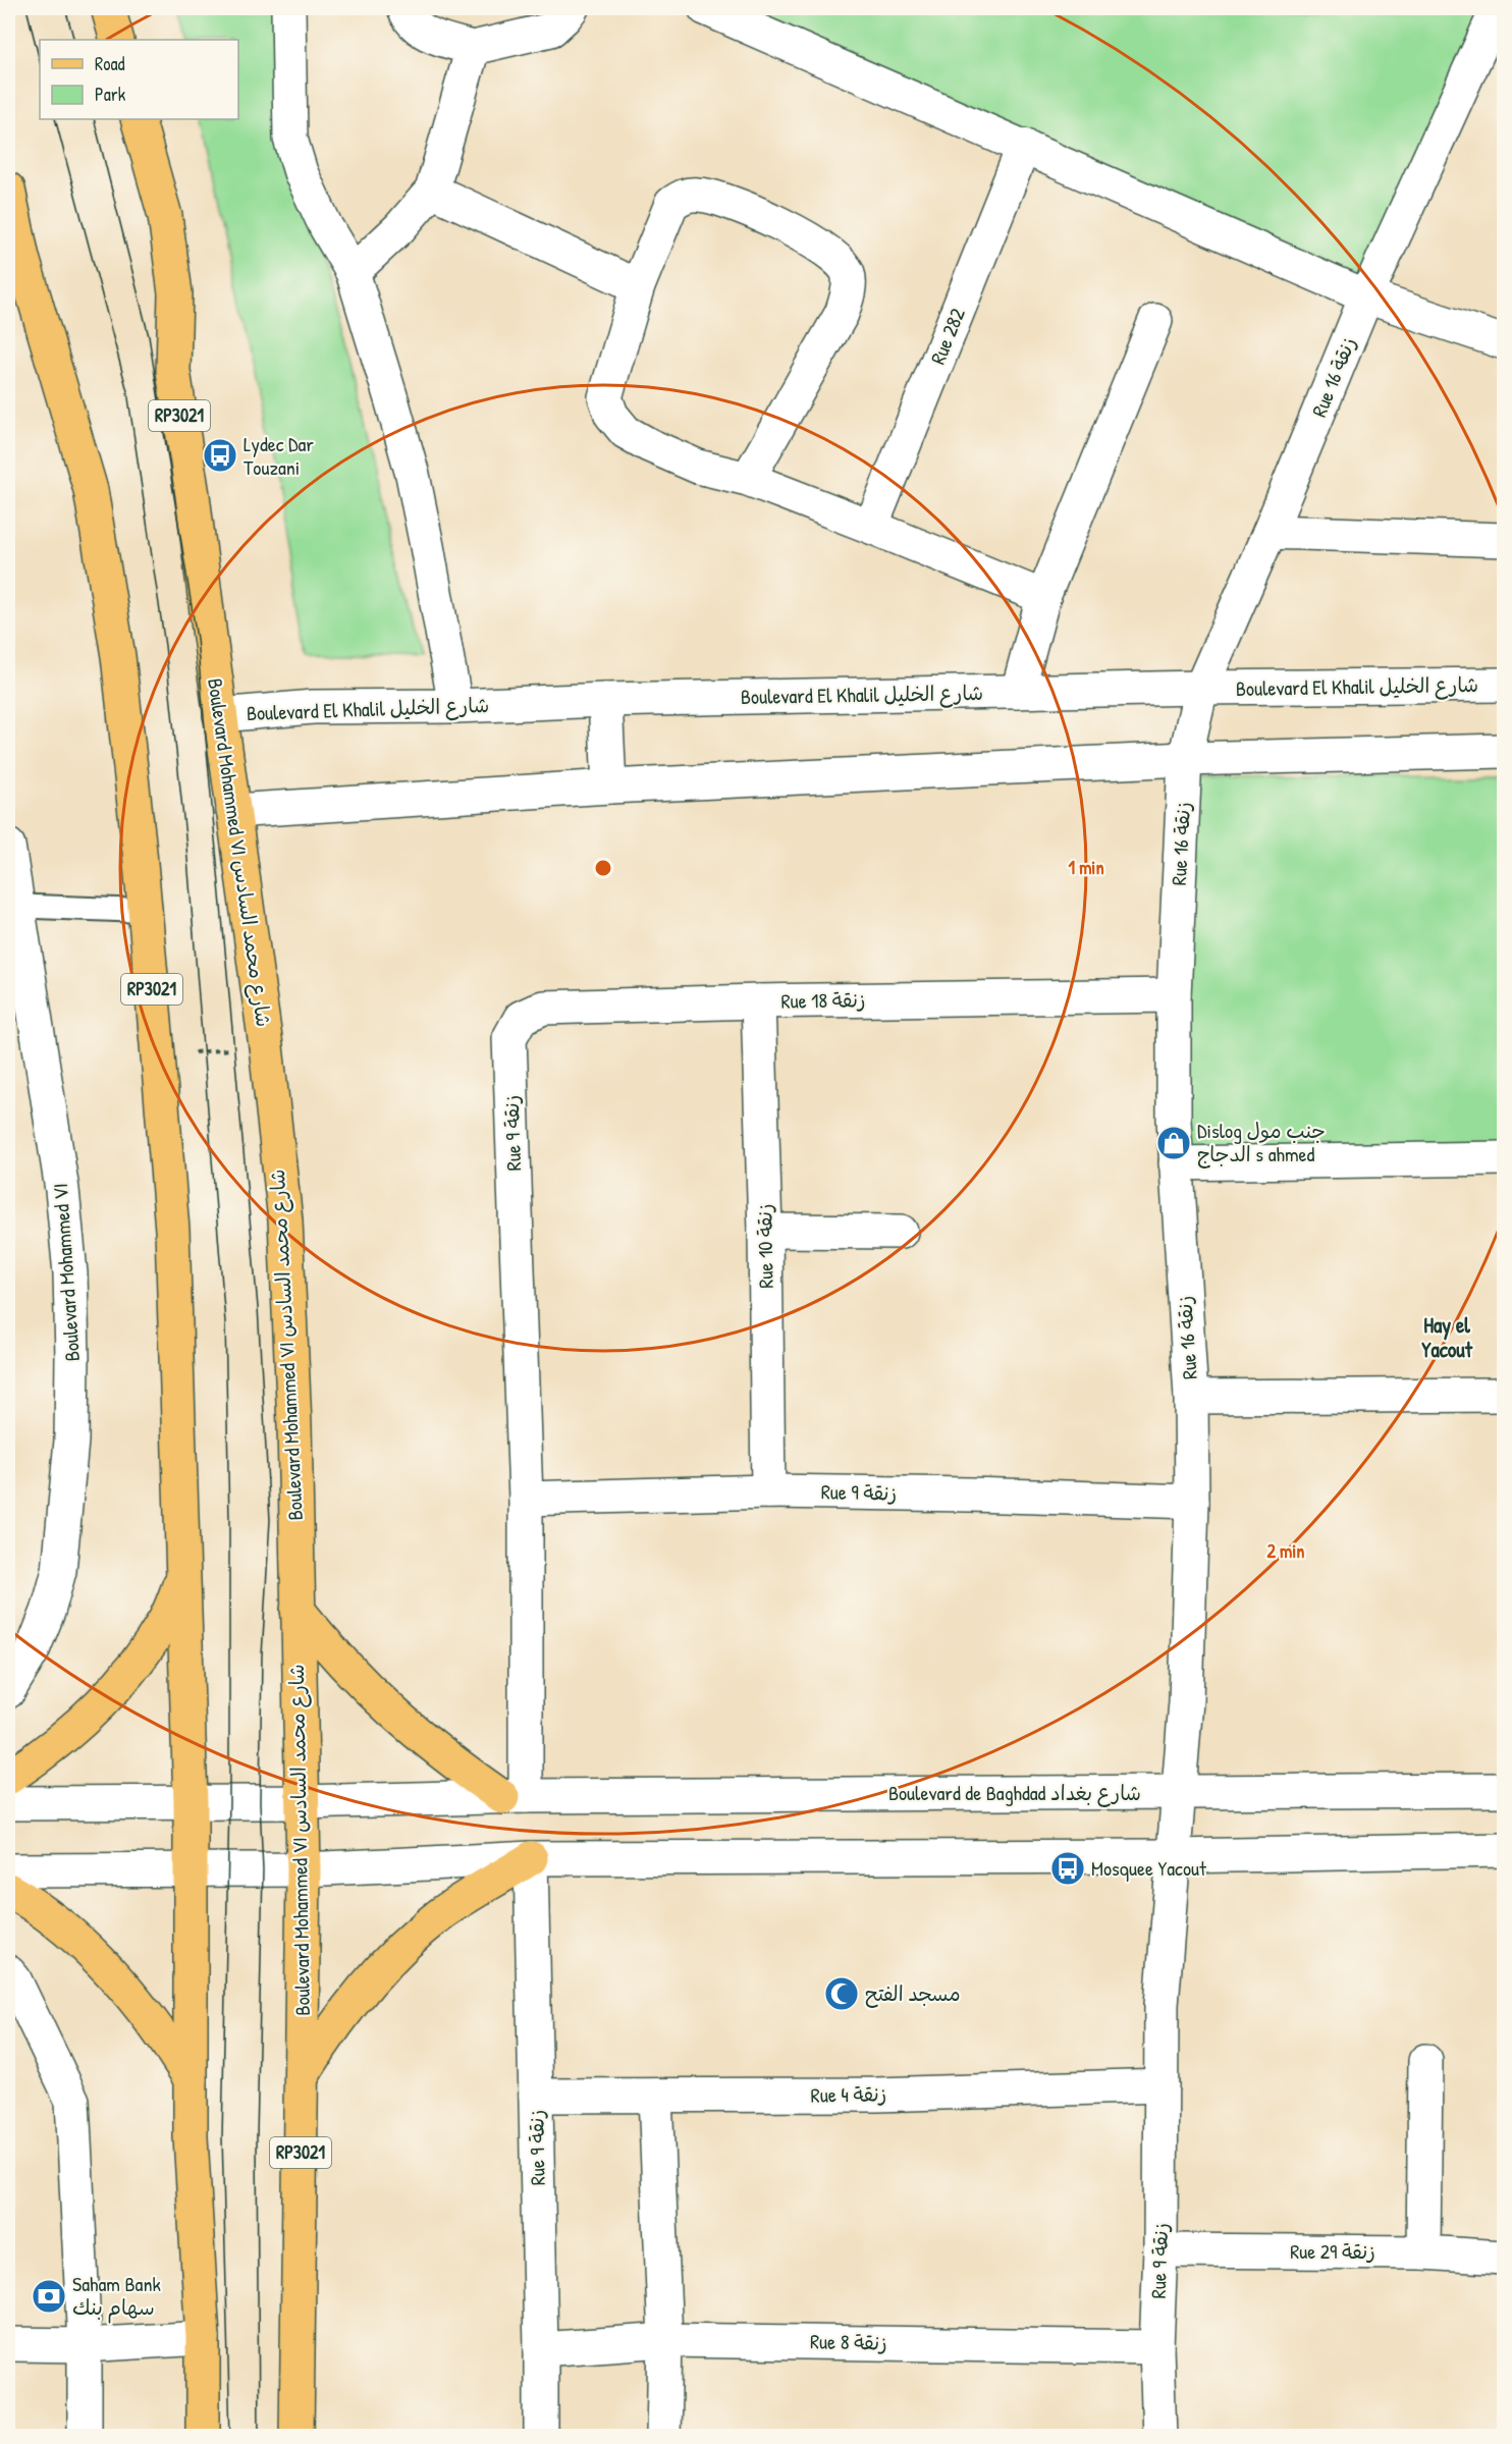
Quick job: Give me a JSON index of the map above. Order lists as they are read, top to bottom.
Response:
{
  "streets": {
    "main road": ["RP3021", "Boulevard Mohammed VI شارع محمد السادس"],
    "street": [
      "Rue 282",
      "Rue 16 زنقة",
      "Boulevard El Khalil شارع الخليل",
      "Rue 18 زنقة",
      "Rue 9 زنقة",
      "Rue 10 زنقة",
      "Boulevard Mohammed VI",
      "Boulevard de Baghdad شارع بغداد",
      "Rue 4 زنقة",
      "Rue 29 زنقة",
      "Rue 8 زنقة"
    ]
  },
  "crossings": [
    ["Rue 16 زنقة", "Boulevard El Khalil شارع الخليل"],
    ["Rue 16 زنقة", "Rue 18 زنقة"],
    ["Rue 16 زنقة", "Rue 9 زنقة"],
    ["Rue 16 زنقة", "Boulevard de Baghdad شارع بغداد"],
    ["RP3021", "Boulevard de Baghdad شارع بغداد"],
    ["Boulevard El Khalil شارع الخليل", "Boulevard Mohammed VI شارع محمد السادس"],
    ["Boulevard Mohammed VI شارع محمد السادس", "Boulevard de Baghdad شارع بغداد"],
    ["Rue 18 زنقة", "Rue 9 زنقة"],
    ["Rue 18 زنقة", "Rue 10 زنقة"],
    ["Rue 9 زنقة", "Rue 10 زنقة"],
    ["Rue 9 زنقة", "Boulevard de Baghdad شارع بغداد"],
    ["Rue 9 زنقة", "Rue 4 زنقة"],
    ["Rue 9 زنقة", "Rue 29 زنقة"],
    ["Rue 9 زنقة", "Rue 8 زنقة"]
  ],
  "districts": ["Hay el Yacout"],
  "places": {
    "bus stop": ["Lydec Dar Touzani", "Mosquee Yacout"],
    "shop": ["Dislog جنب مول الدجاج s ahmed"],
    "mosque": ["مسجد الفتح"],
    "bank": ["Saham Bank سهام بنك"]
  },
  "legend": ["Road", "Park"],
  "rings": ["1 min", "2 min"]
}
